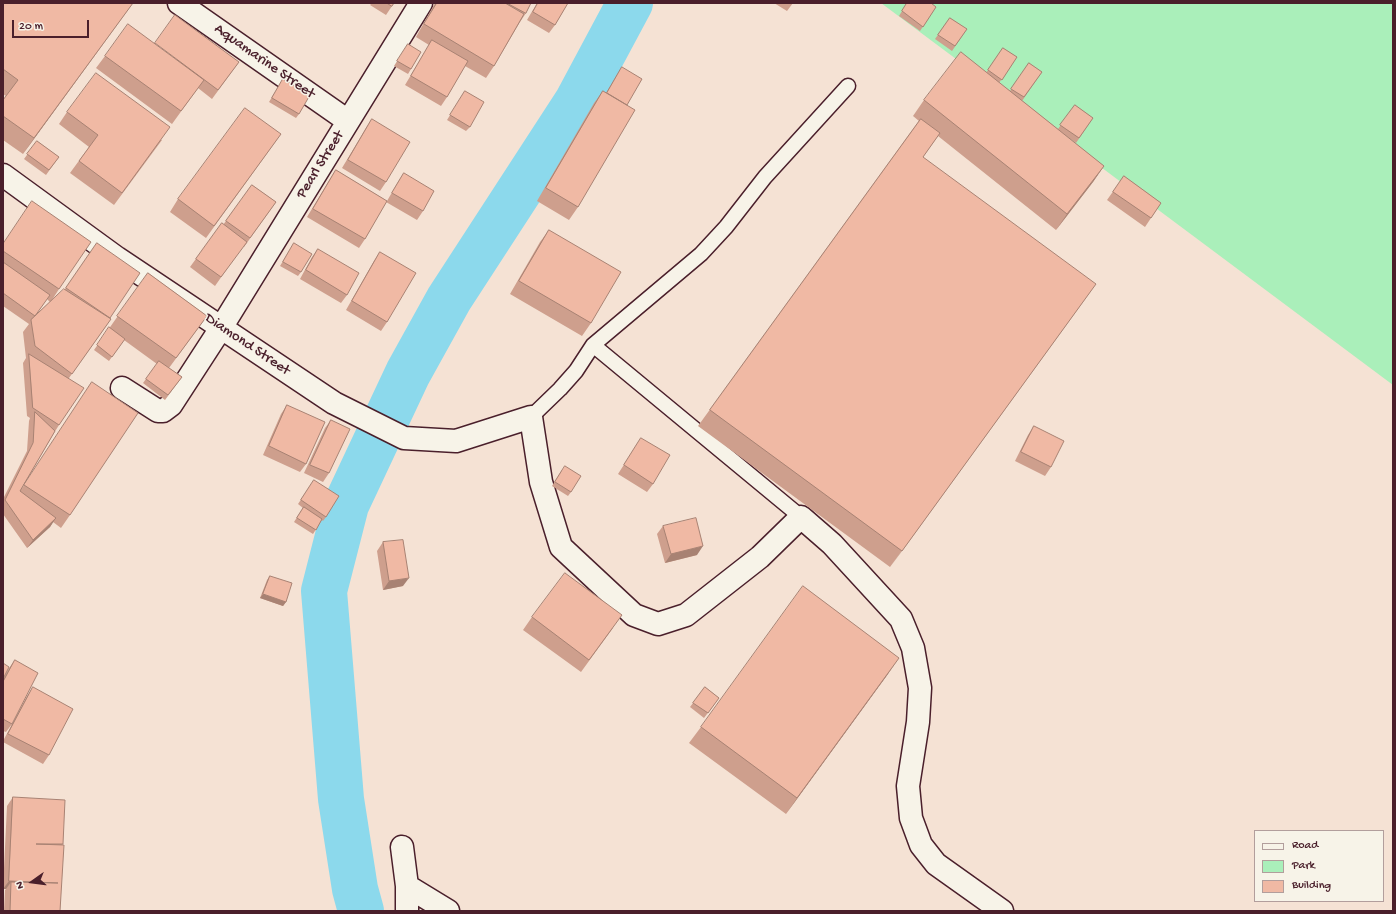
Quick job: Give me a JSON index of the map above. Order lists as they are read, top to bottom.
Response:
{
  "streets": {
    "street": ["Aquamarine Street", "Pearl Street", "Diamond Street"]
  },
  "crossings": [
    ["Aquamarine Street", "Pearl Street"],
    ["Pearl Street", "Diamond Street"]
  ],
  "legend": ["Road", "Park", "Building"],
  "scale_bar": "20 m",
  "north": "left"
}
